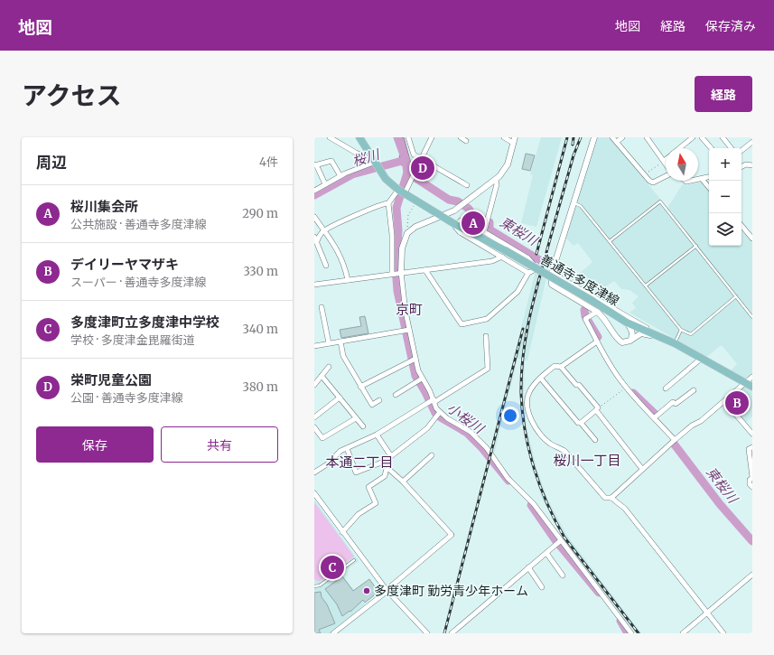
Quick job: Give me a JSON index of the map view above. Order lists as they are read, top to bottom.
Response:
{
  "streets": {
    "main road": ["善通寺多度津線"]
  },
  "districts": ["京町", "桜川一丁目", "本通二丁目"],
  "water": ["桜川", "東桜川", "小桜川"],
  "places": ["多度津町 勤労青少年ホーム"],
  "north": "top",
  "page": {
    "header": "地図",
    "nav": ["地図", "経路", "保存済み"],
    "title": "アクセス",
    "buttons": [
      "経路",
      ["保存", "共有"]
    ],
    "heading": ["周辺", "4件"],
    "map_buttons": ["+", "−"],
    "pins": [
      "D",
      "A",
      "B",
      "C"
    ],
    "list": [
      {
        "mark": "A",
        "name": "桜川集会所",
        "note": "公共施設 · 善通寺多度津線",
        "value": "290 m"
      },
      {
        "mark": "B",
        "name": "デイリーヤマザキ",
        "note": "スーパー · 善通寺多度津線",
        "value": "330 m"
      },
      {
        "mark": "C",
        "name": "多度津町立多度津中学校",
        "note": "学校 · 多度津金毘羅街道",
        "value": "340 m"
      },
      {
        "mark": "D",
        "name": "栄町児童公園",
        "note": "公園 · 善通寺多度津線",
        "value": "380 m"
      }
    ]
  }
}
